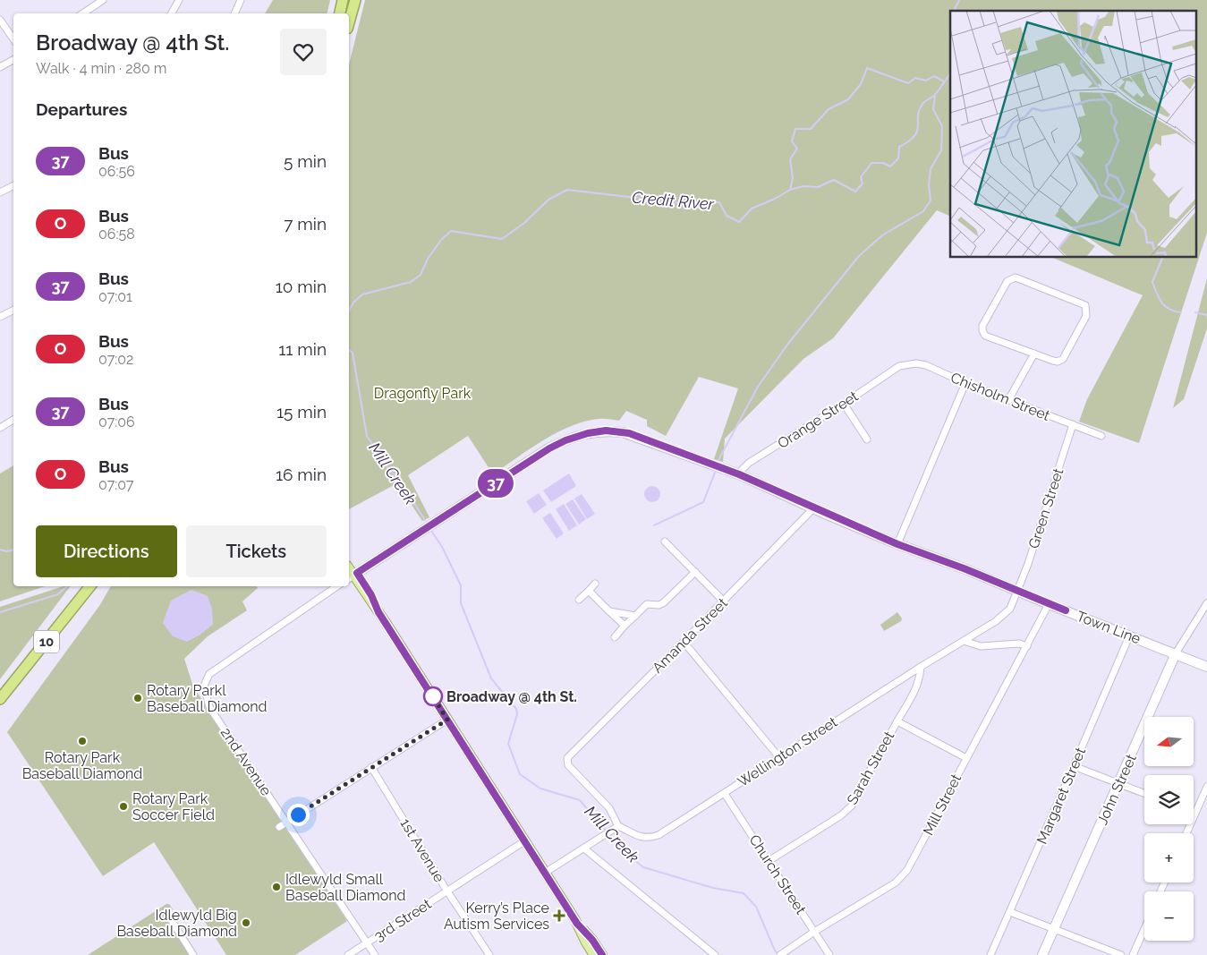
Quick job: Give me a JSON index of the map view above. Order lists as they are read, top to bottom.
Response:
{
  "streets": {
    "highway": ["10"],
    "main road": ["Town Line", "John Street"],
    "street": [
      "Chisholm Street",
      "Orange Street",
      "Green Street",
      "Amanda Street",
      "Wellington Street",
      "2nd Avenue",
      "Sarah Street",
      "Margaret Street",
      "Mill Street",
      "1st Avenue",
      "Church Street",
      "3rd Street"
    ]
  },
  "crossings": [
    ["Chisholm Street", "Orange Street"],
    ["Chisholm Street", "Green Street"],
    ["Orange Street", "Town Line"],
    ["Green Street", "Town Line"],
    ["Green Street", "Wellington Street"],
    ["Town Line", "Amanda Street"],
    ["Town Line", "Wellington Street"],
    ["Town Line", "John Street"],
    ["Town Line", "Margaret Street"],
    ["Town Line", "Mill Street"],
    ["Amanda Street", "Wellington Street"],
    ["Wellington Street", "Sarah Street"],
    ["Wellington Street", "Church Street"],
    ["2nd Avenue", "3rd Street"],
    ["Sarah Street", "Church Street"],
    ["Mill Street", "Church Street"],
    ["1st Avenue", "3rd Street"]
  ],
  "water": ["Credit River", "Mill Creek"],
  "parks": ["Dragonfly Park"],
  "places": {
    "other": [
      "Broadway @ 4th St.",
      "Rotary Parkl Baseball Diamond",
      "Rotary Park Baseball Diamond",
      "Rotary Park Soccer Field",
      "Idlewyld Small Baseball Diamond",
      "Idlewyld Big Baseball Diamond"
    ],
    "health": ["Kerry’s Place Autism Services"]
  },
  "lines": ["bus line 37"],
  "north": "left",
  "page": {
    "on_map": "37",
    "heading": [
      ["Broadway @ 4th St.", "Walk · 4 min · 280 m"],
      "Departures"
    ],
    "list": [
      {
        "mark": "37",
        "name": "Bus",
        "note": "06:56",
        "value": "5 min"
      },
      {
        "mark": "O",
        "name": "Bus",
        "note": "06:58",
        "value": "7 min"
      },
      {
        "mark": "37",
        "name": "Bus",
        "note": "07:01",
        "value": "10 min"
      },
      {
        "mark": "O",
        "name": "Bus",
        "note": "07:02",
        "value": "11 min"
      },
      {
        "mark": "37",
        "name": "Bus",
        "note": "07:06",
        "value": "15 min"
      },
      {
        "mark": "O",
        "name": "Bus",
        "note": "07:07",
        "value": "16 min"
      }
    ],
    "buttons": ["Directions", "Tickets"],
    "map_buttons": ["+", "−"]
  }
}
